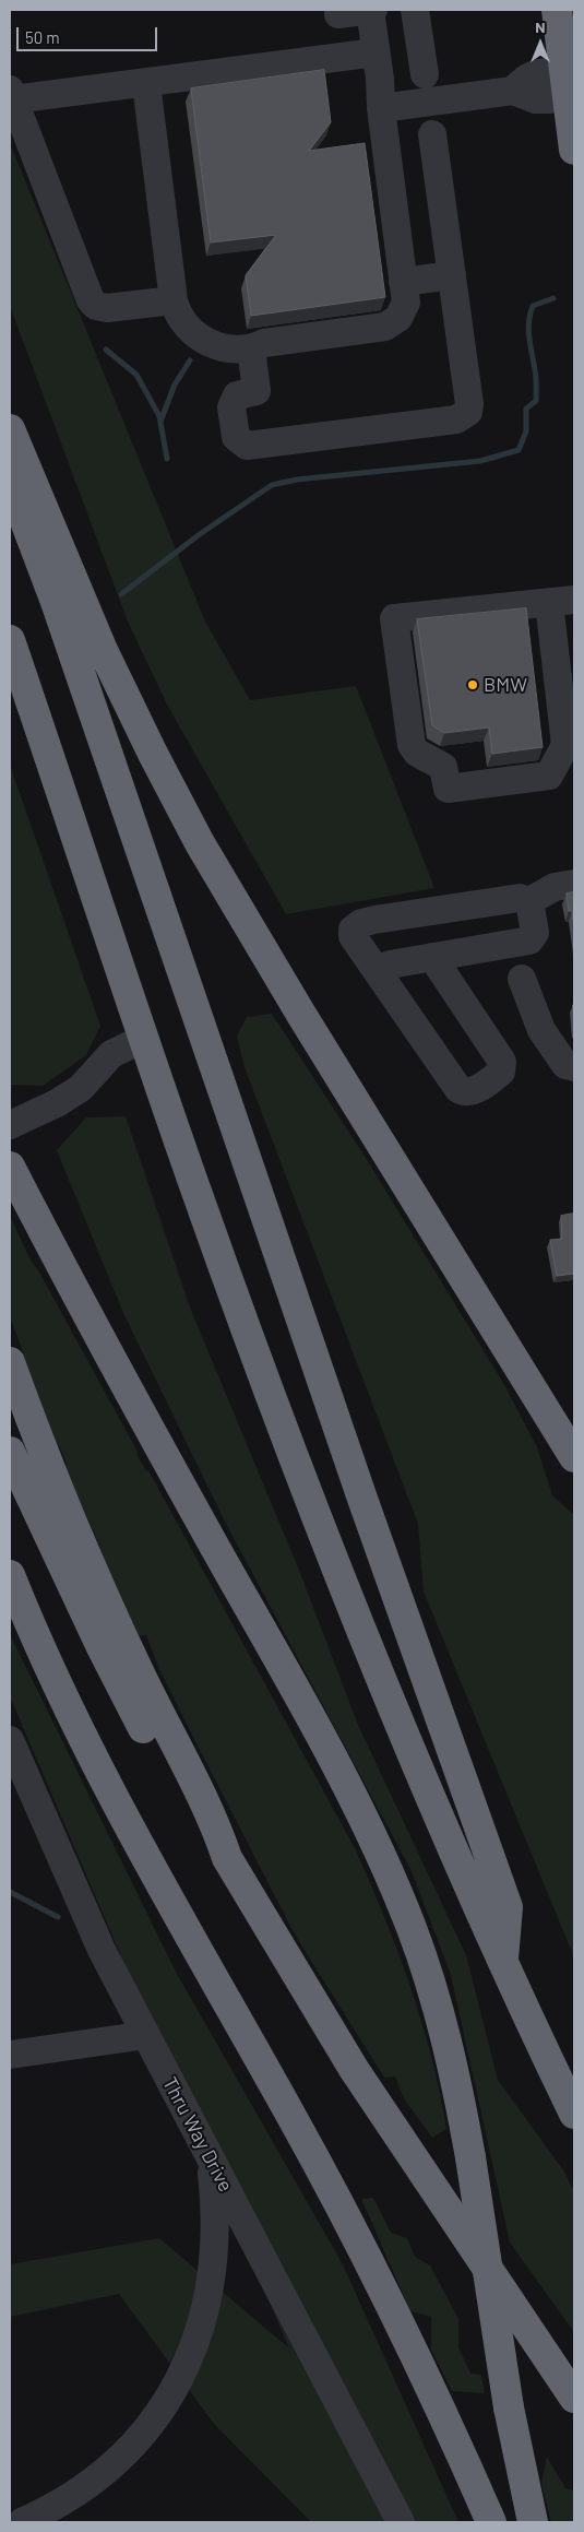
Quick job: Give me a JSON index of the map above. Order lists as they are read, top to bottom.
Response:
{
  "streets": {
    "street": ["Thru Way Drive"]
  },
  "places": ["BMW"],
  "scale_bar": "50 m",
  "north": "top"
}
